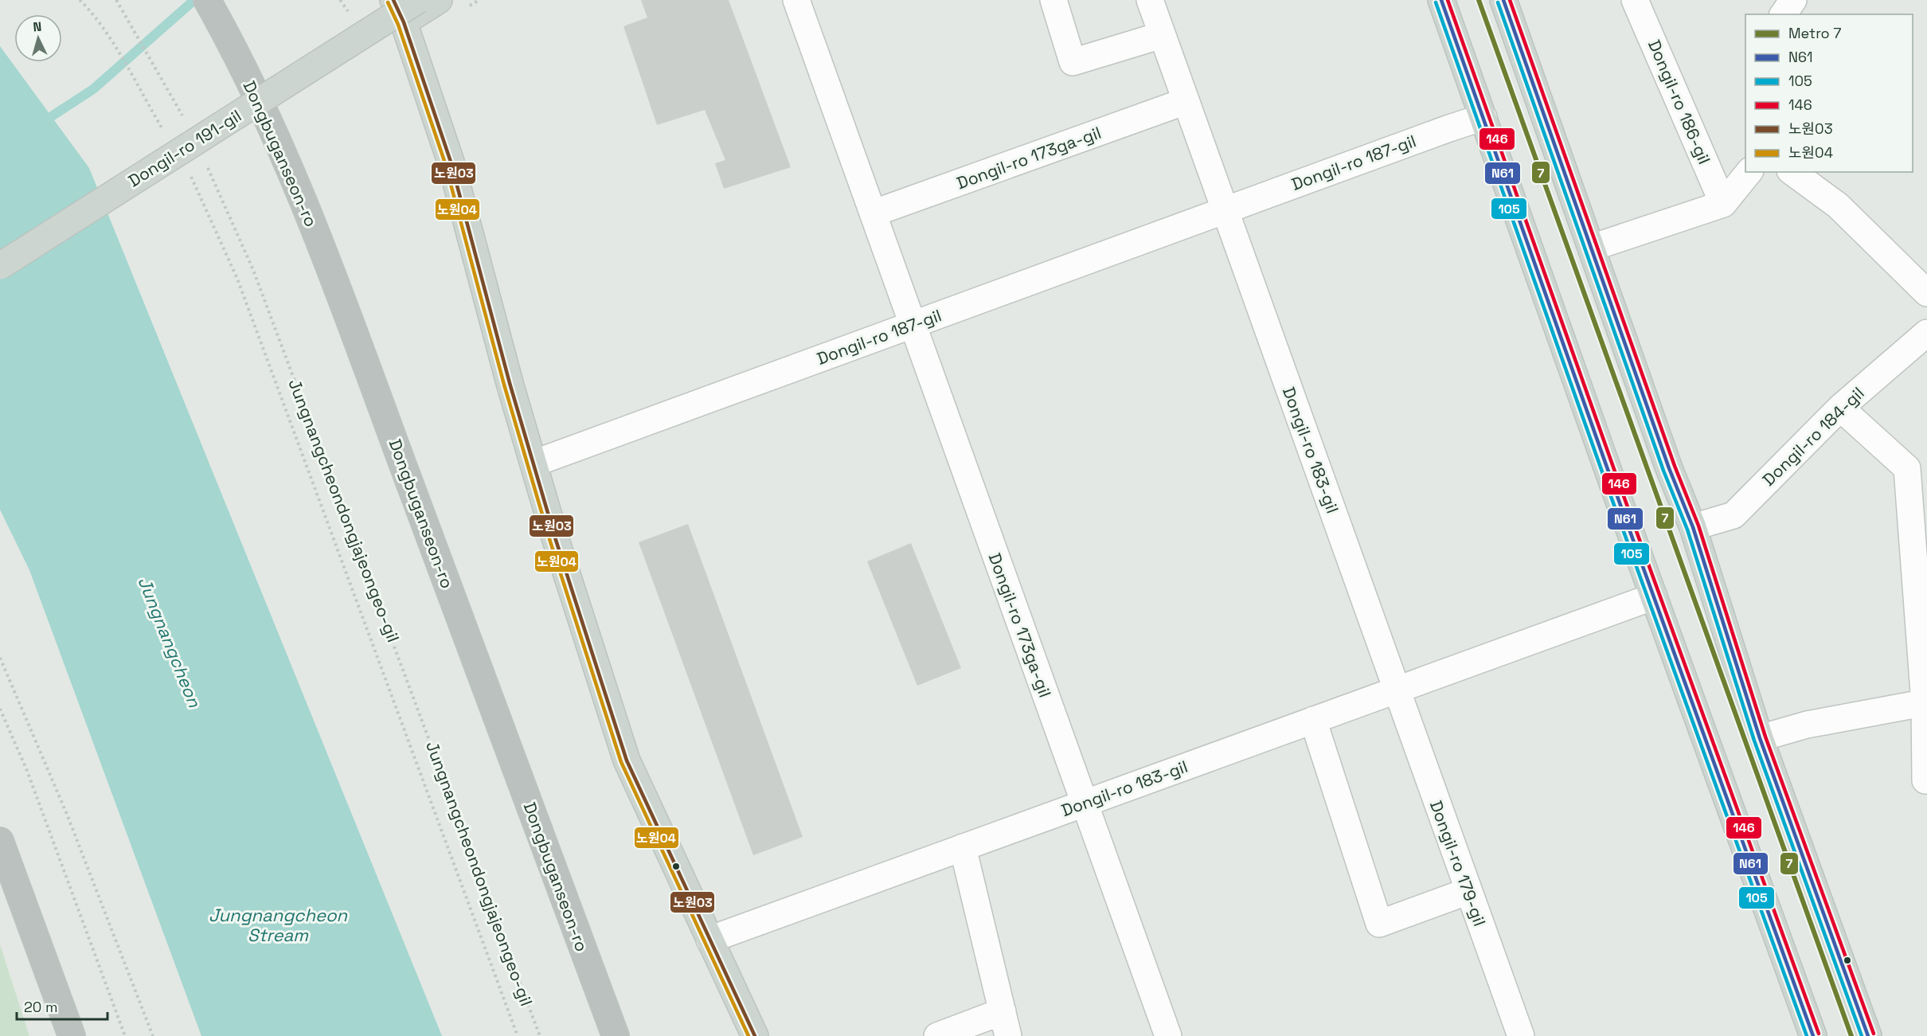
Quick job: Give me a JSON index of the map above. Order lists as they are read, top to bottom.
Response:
{
  "streets": {
    "highway": ["Dongbuganseon-ro"],
    "main road": ["Dongil-ro 191-gil"],
    "street": [
      "Dongil-ro 186-gil",
      "Dongil-ro 173ga-gil",
      "Dongil-ro 187-gil",
      "Dongil-ro 184-gil",
      "Dongil-ro 183-gil",
      "Dongil-ro 179-gil"
    ],
    "path": ["Jungnangcheondongjajeongeo-gil"]
  },
  "crossings": [
    ["Dongil-ro 173ga-gil", "Dongil-ro 187-gil"],
    ["Dongil-ro 173ga-gil", "Dongil-ro 183-gil"],
    ["Dongil-ro 187-gil", "Dongil-ro 183-gil"],
    ["Dongil-ro 183-gil", "Dongil-ro 179-gil"]
  ],
  "water": ["Jungnangcheon", "Jungnangcheon Stream"],
  "lines": [
    "metro line 7",
    "transit line N61",
    "transit line 146",
    "transit line 노원03",
    "transit line 105",
    "transit line 노원04"
  ],
  "legend": [
    "Metro 7",
    "N61",
    "105",
    "146",
    "노원03",
    "노원04"
  ],
  "scale_bar": "20 m",
  "north": "top"
}
